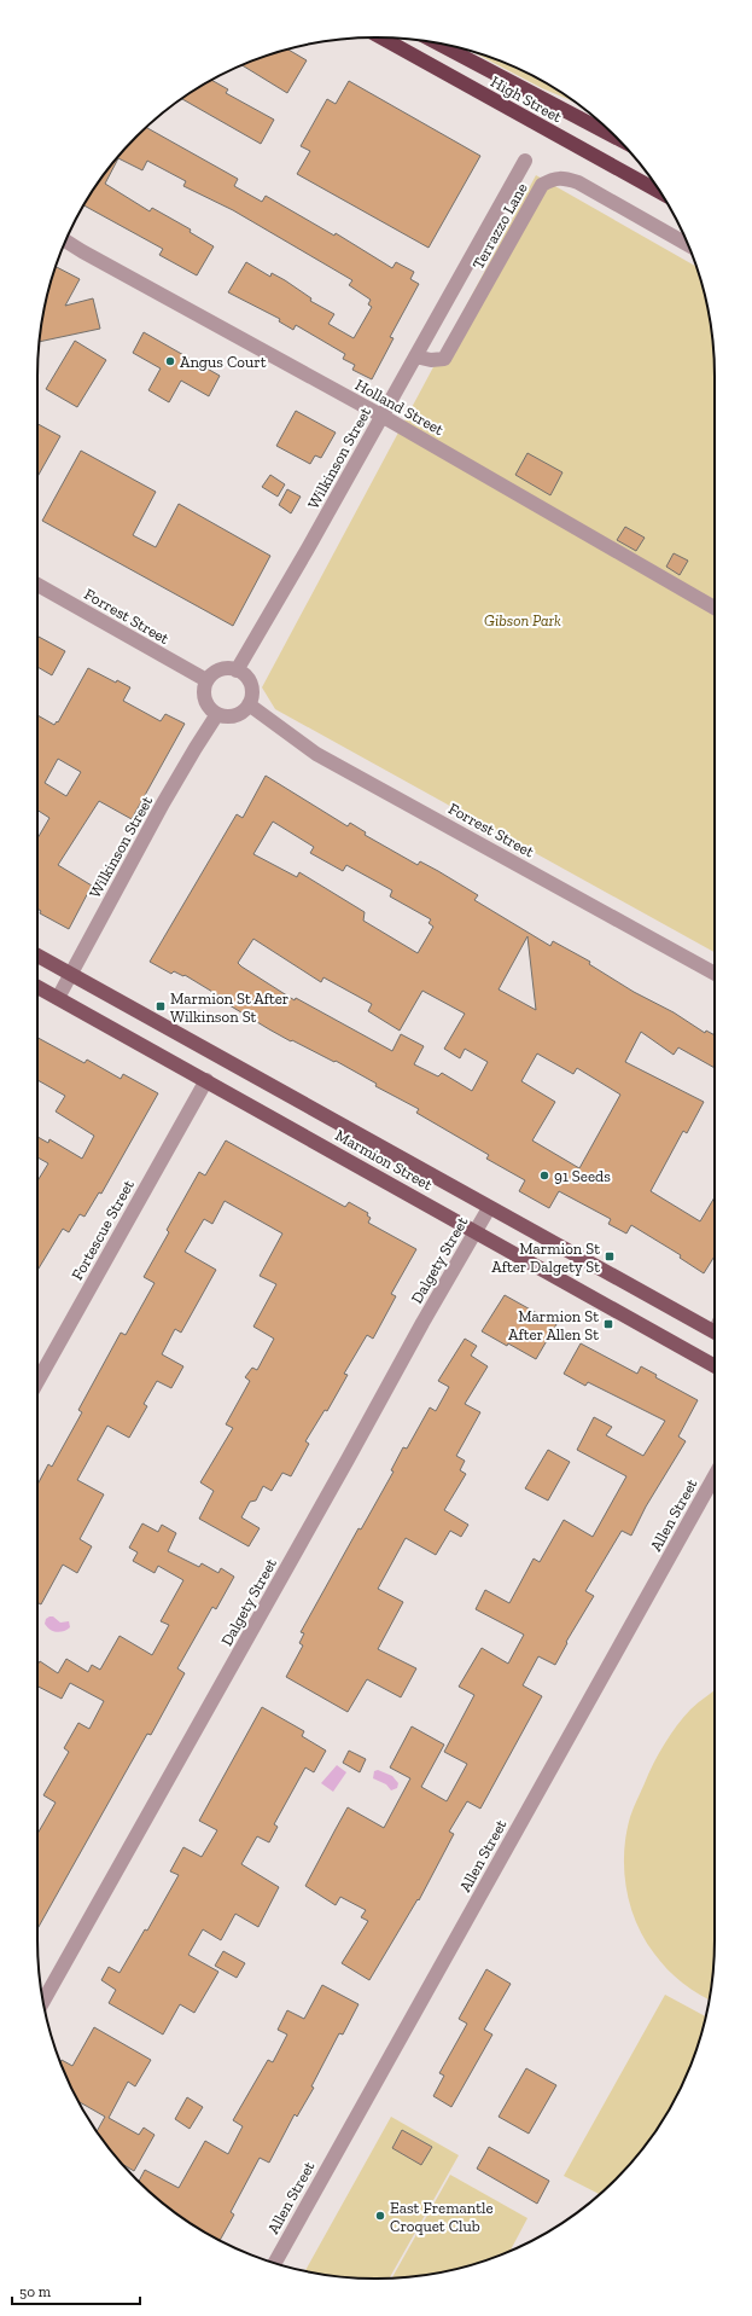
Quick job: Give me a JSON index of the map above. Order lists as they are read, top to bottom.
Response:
{
  "streets": {
    "highway": ["High Street"],
    "main road": ["Marmion Street"],
    "street": [
      "Terrazzo Lane",
      "Holland Street",
      "Wilkinson Street",
      "Forrest Street",
      "Fortescue Street",
      "Dalgety Street",
      "Allen Street"
    ]
  },
  "crossings": [
    ["Terrazzo Lane", "Wilkinson Street"],
    ["Holland Street", "Wilkinson Street"],
    ["Wilkinson Street", "Forrest Street"],
    ["Wilkinson Street", "Marmion Street"],
    ["Marmion Street", "Fortescue Street"],
    ["Marmion Street", "Dalgety Street"]
  ],
  "parks": ["Gibson Park"],
  "places": {
    "other": ["Angus Court", "91 Seeds", "East Fremantle Croquet Club"],
    "transit": ["Marmion St After Wilkinson St", "Marmion St After Dalgety St", "Marmion St After Allen St"]
  },
  "scale_bar": "50 m"
}
